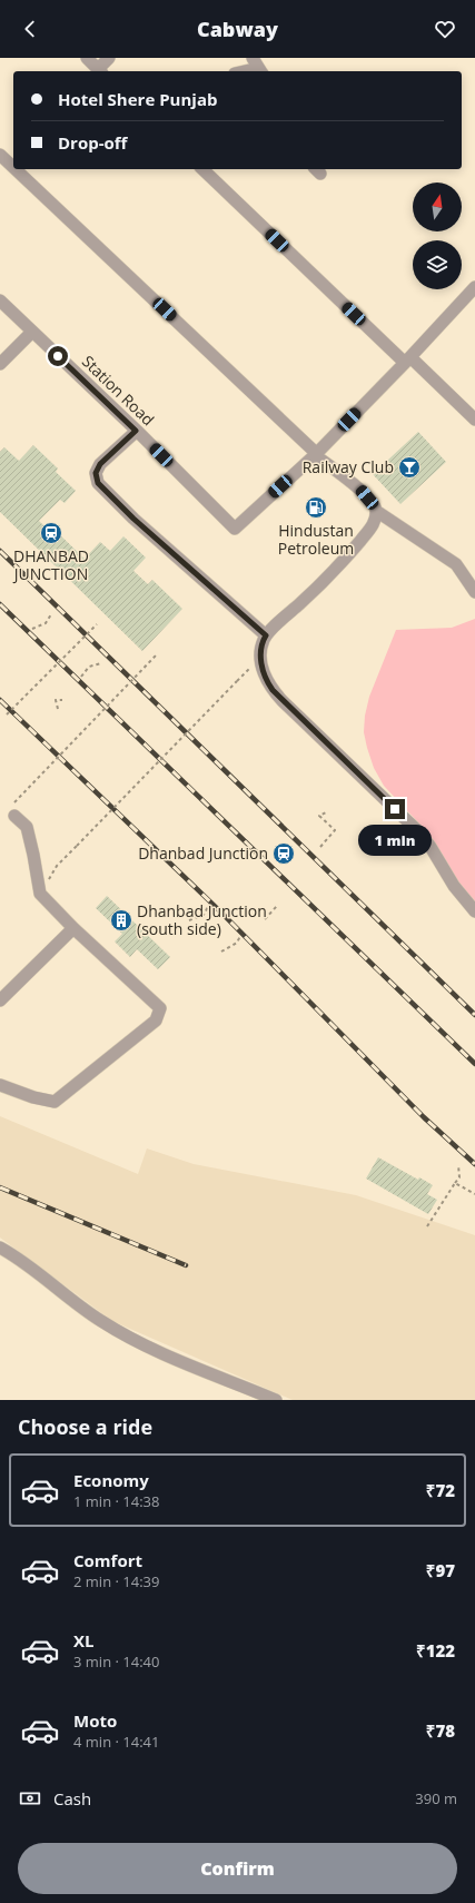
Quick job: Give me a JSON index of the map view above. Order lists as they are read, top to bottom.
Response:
{
  "streets": {
    "street": ["Station Road"]
  },
  "places": {
    "bar": ["Railway Club"],
    "fuel station": ["Hindustan Petroleum"],
    "station": ["DHANBAD JUNCTION", "Dhanbad Junction"],
    "building": ["Dhanbad Junction (south side)"]
  },
  "north": "top",
  "page": {
    "header": "Cabway",
    "banner": ["Hotel Shere Punjab", "Drop-off"],
    "bubble": "1 min",
    "heading": "Choose a ride",
    "list": [
      {
        "name": "Economy",
        "note": "1 min · 14:38",
        "value": "₹72"
      },
      {
        "name": "Comfort",
        "note": "2 min · 14:39",
        "value": "₹97"
      },
      {
        "name": "XL",
        "note": "3 min · 14:40",
        "value": "₹122"
      },
      {
        "name": "Moto",
        "note": "4 min · 14:41",
        "value": "₹78"
      }
    ],
    "pay": ["Cash", "390 m"],
    "buttons": "Confirm"
  }
}
